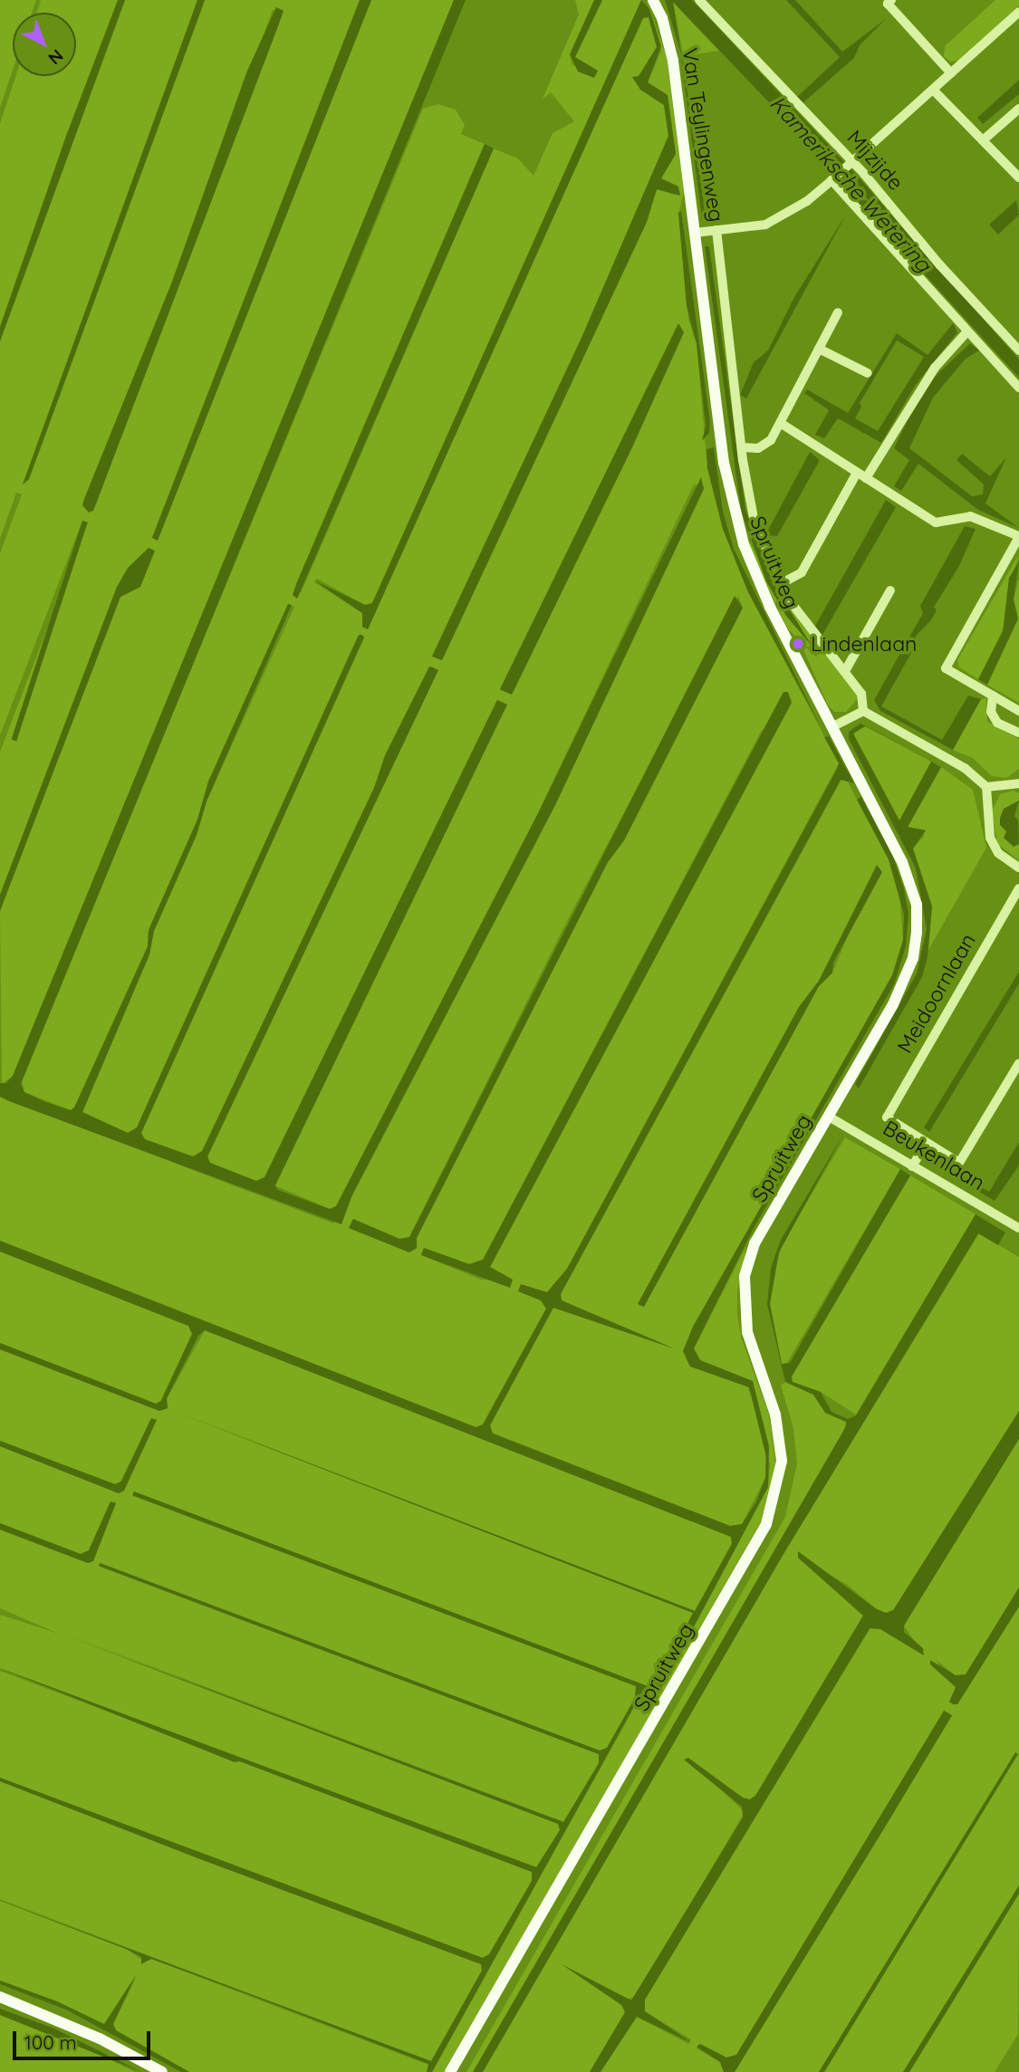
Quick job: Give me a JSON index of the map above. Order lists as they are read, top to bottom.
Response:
{
  "streets": {
    "main road": ["Van Teylingenweg", "Spruitweg"],
    "street": ["Mijzijde", "Meidoornlaan", "Beukenlaan"]
  },
  "crossings": [
    ["Van Teylingenweg", "Mijzijde"],
    ["Van Teylingenweg", "Spruitweg"],
    ["Spruitweg", "Beukenlaan"]
  ],
  "water": ["Kameriksche Wetering"],
  "places": ["Lindenlaan"],
  "scale_bar": "100 m",
  "north": "bottom right"
}
